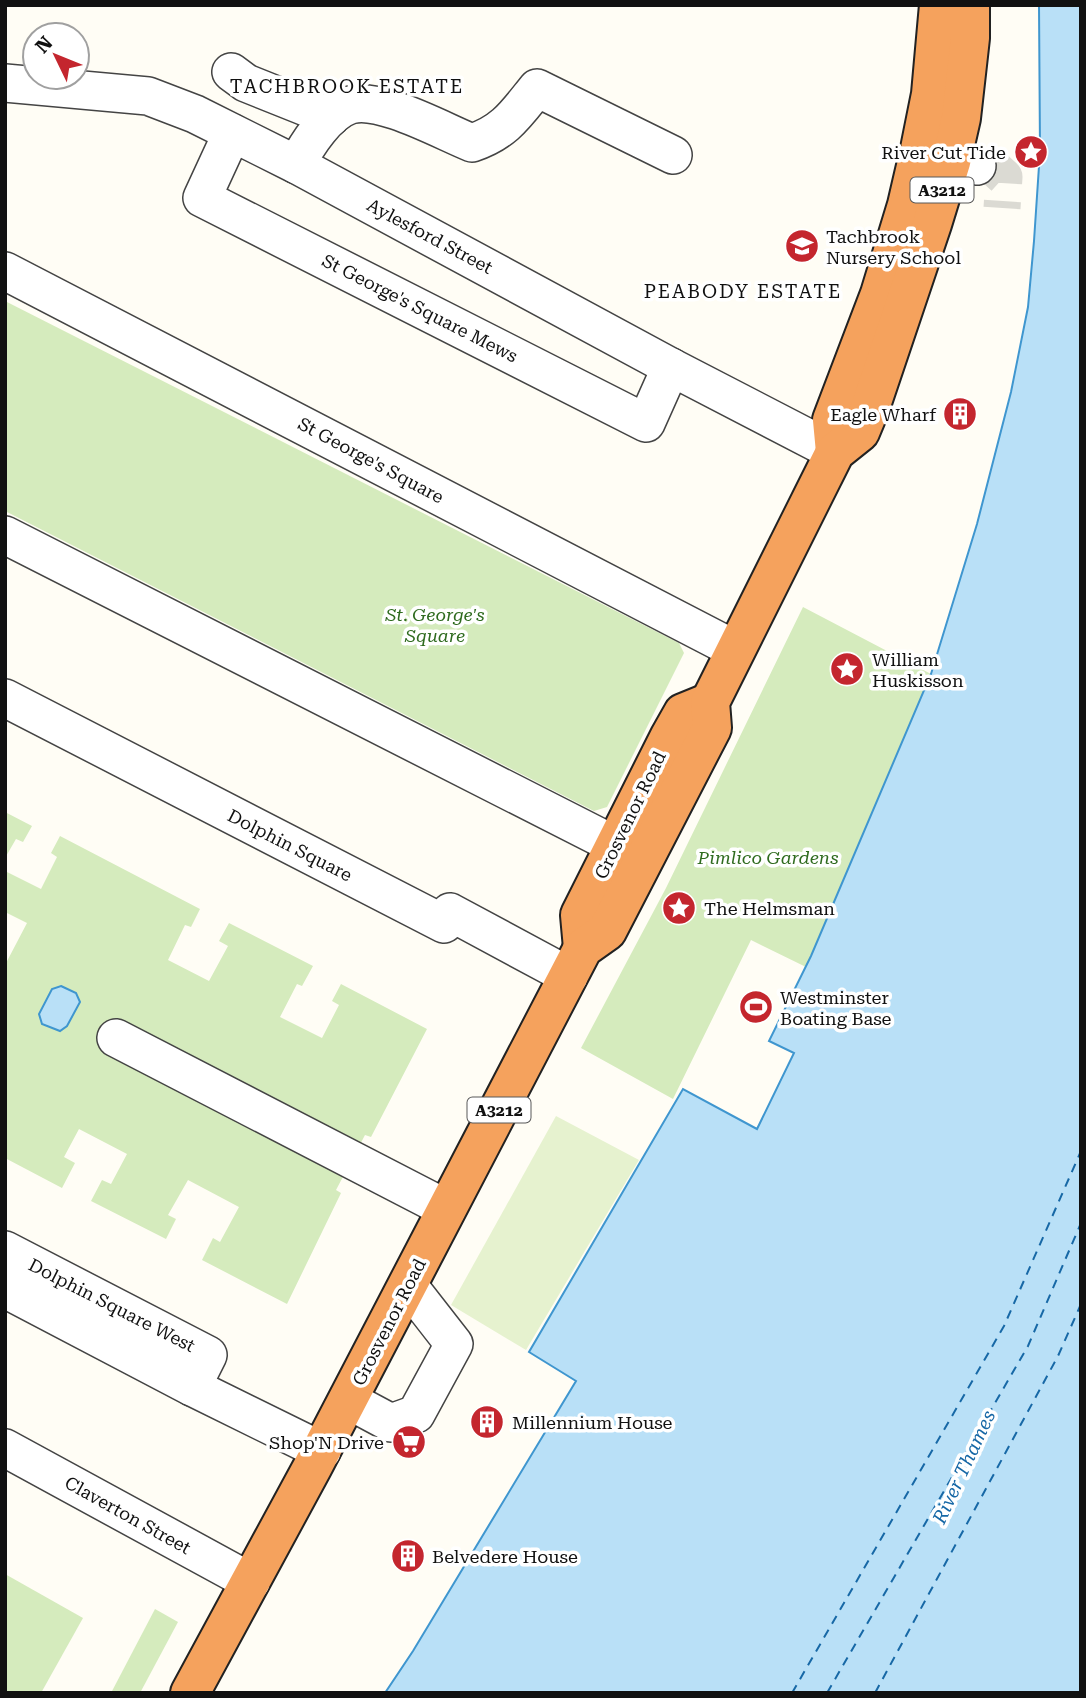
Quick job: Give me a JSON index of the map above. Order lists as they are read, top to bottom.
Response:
{
  "streets": {
    "highway": ["A3212", "Grosvenor Road"],
    "street": [
      "Aylesford Street",
      "St George's Square Mews",
      "St George's Square",
      "Dolphin Square",
      "Dolphin Square West",
      "Claverton Street"
    ]
  },
  "crossings": [
    ["Aylesford Street", "St George's Square Mews"],
    ["Aylesford Street", "Grosvenor Road"],
    ["St George's Square", "Grosvenor Road"],
    ["Grosvenor Road", "Dolphin Square"],
    ["Grosvenor Road", "Claverton Street"]
  ],
  "districts": ["TACHBROOK ESTATE", "PEABODY ESTATE"],
  "water": ["River Thames"],
  "parks": ["St. George's Square", "Pimlico Gardens"],
  "places": {
    "place": ["River Cut Tide", "William Huskisson", "The Helmsman"],
    "school or university": ["Tachbrook Nursery School"],
    "building": ["Eagle Wharf", "Millennium House", "Belvedere House"],
    "sports": ["Westminster Boating Base"],
    "supermarket": ["Shop'N Drive"]
  },
  "north": "top left"
}
